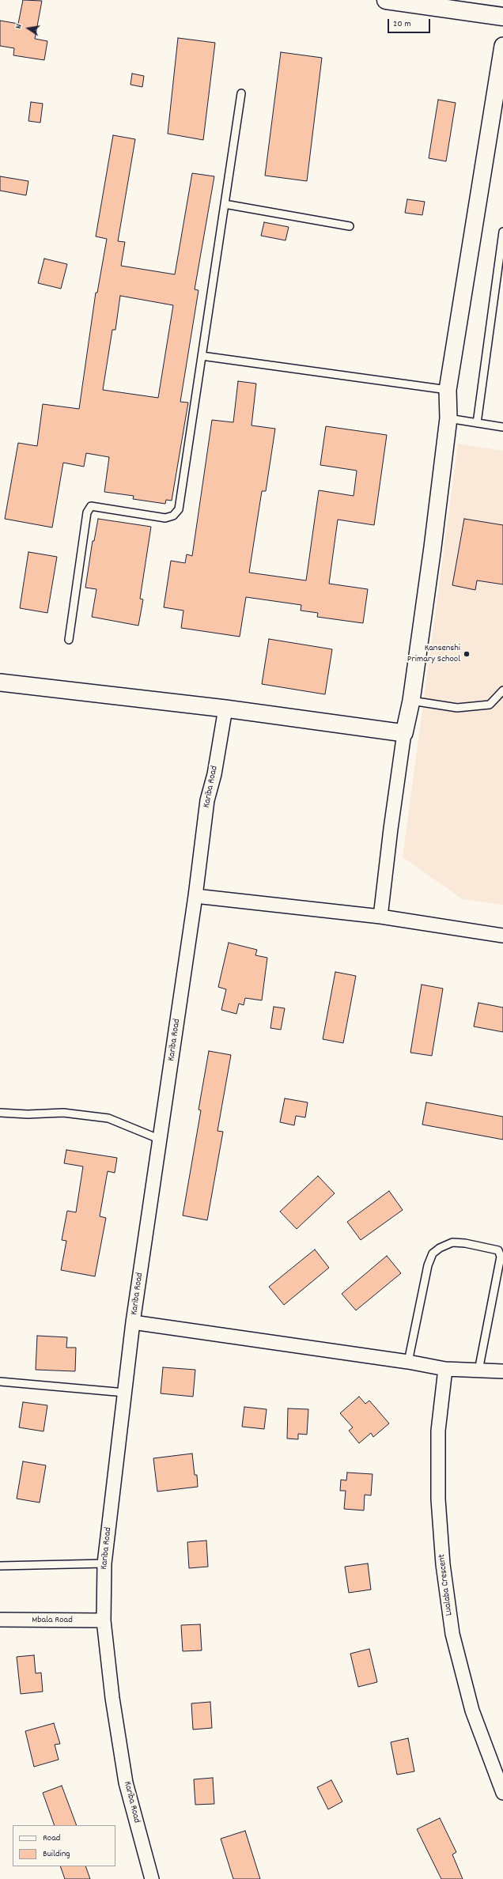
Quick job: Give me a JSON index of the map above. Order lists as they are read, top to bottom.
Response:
{
  "streets": {
    "street": ["Kariba Road", "Lualaba Crescent", "Mbala Road"]
  },
  "crossings": [
    ["Kariba Road", "Mbala Road"]
  ],
  "places": ["Kansenshi Primary School"],
  "legend": ["Road", "Building"],
  "scale_bar": "20 m",
  "north": "left"
}
